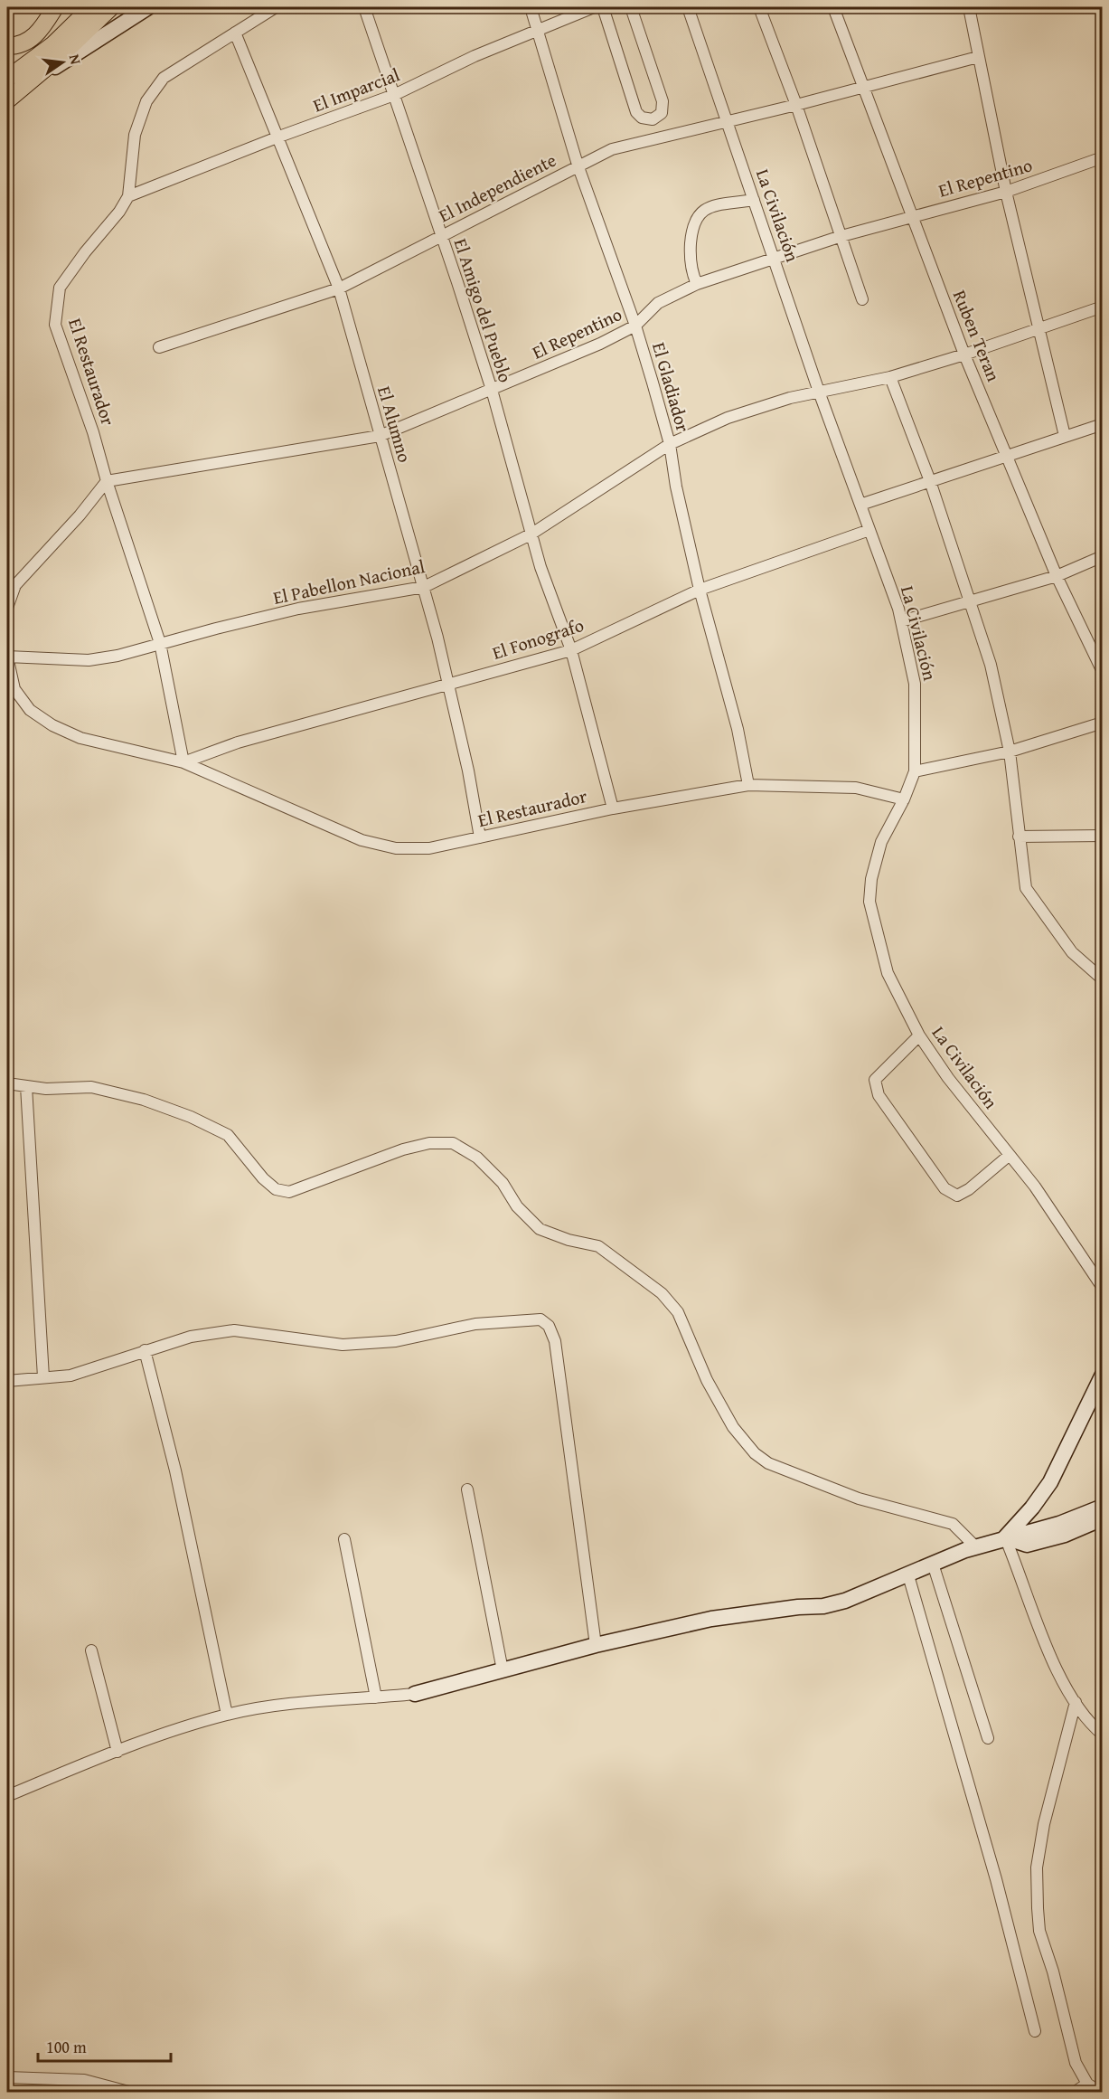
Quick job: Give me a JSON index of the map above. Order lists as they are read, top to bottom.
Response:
{
  "streets": {
    "street": [
      "El Imparcial",
      "El Repentino",
      "El Independiente",
      "La Civilación",
      "El Amigo del Pueblo",
      "Ruben Teran",
      "El Restaurador",
      "El Gladiador",
      "El Alumno",
      "El Pabellon Nacional",
      "El Fonografo"
    ]
  },
  "crossings": [
    ["El Imparcial", "El Amigo del Pueblo"],
    ["El Imparcial", "El Restaurador"],
    ["El Imparcial", "El Gladiador"],
    ["El Imparcial", "El Alumno"],
    ["El Repentino", "La Civilación"],
    ["El Repentino", "El Amigo del Pueblo"],
    ["El Repentino", "Ruben Teran"],
    ["El Repentino", "El Restaurador"],
    ["El Repentino", "El Gladiador"],
    ["El Repentino", "El Alumno"],
    ["El Independiente", "La Civilación"],
    ["El Independiente", "El Amigo del Pueblo"],
    ["El Independiente", "Ruben Teran"],
    ["El Independiente", "El Gladiador"],
    ["El Independiente", "El Alumno"],
    ["La Civilación", "El Restaurador"],
    ["La Civilación", "El Pabellon Nacional"],
    ["La Civilación", "El Fonografo"],
    ["El Amigo del Pueblo", "El Pabellon Nacional"],
    ["Ruben Teran", "El Pabellon Nacional"],
    ["El Restaurador", "El Gladiador"],
    ["El Restaurador", "El Alumno"],
    ["El Restaurador", "El Pabellon Nacional"],
    ["El Restaurador", "El Fonografo"],
    ["El Gladiador", "El Pabellon Nacional"],
    ["El Gladiador", "El Fonografo"],
    ["El Alumno", "El Pabellon Nacional"],
    ["El Alumno", "El Fonografo"]
  ],
  "scale_bar": "100 m",
  "north": "right"
}
